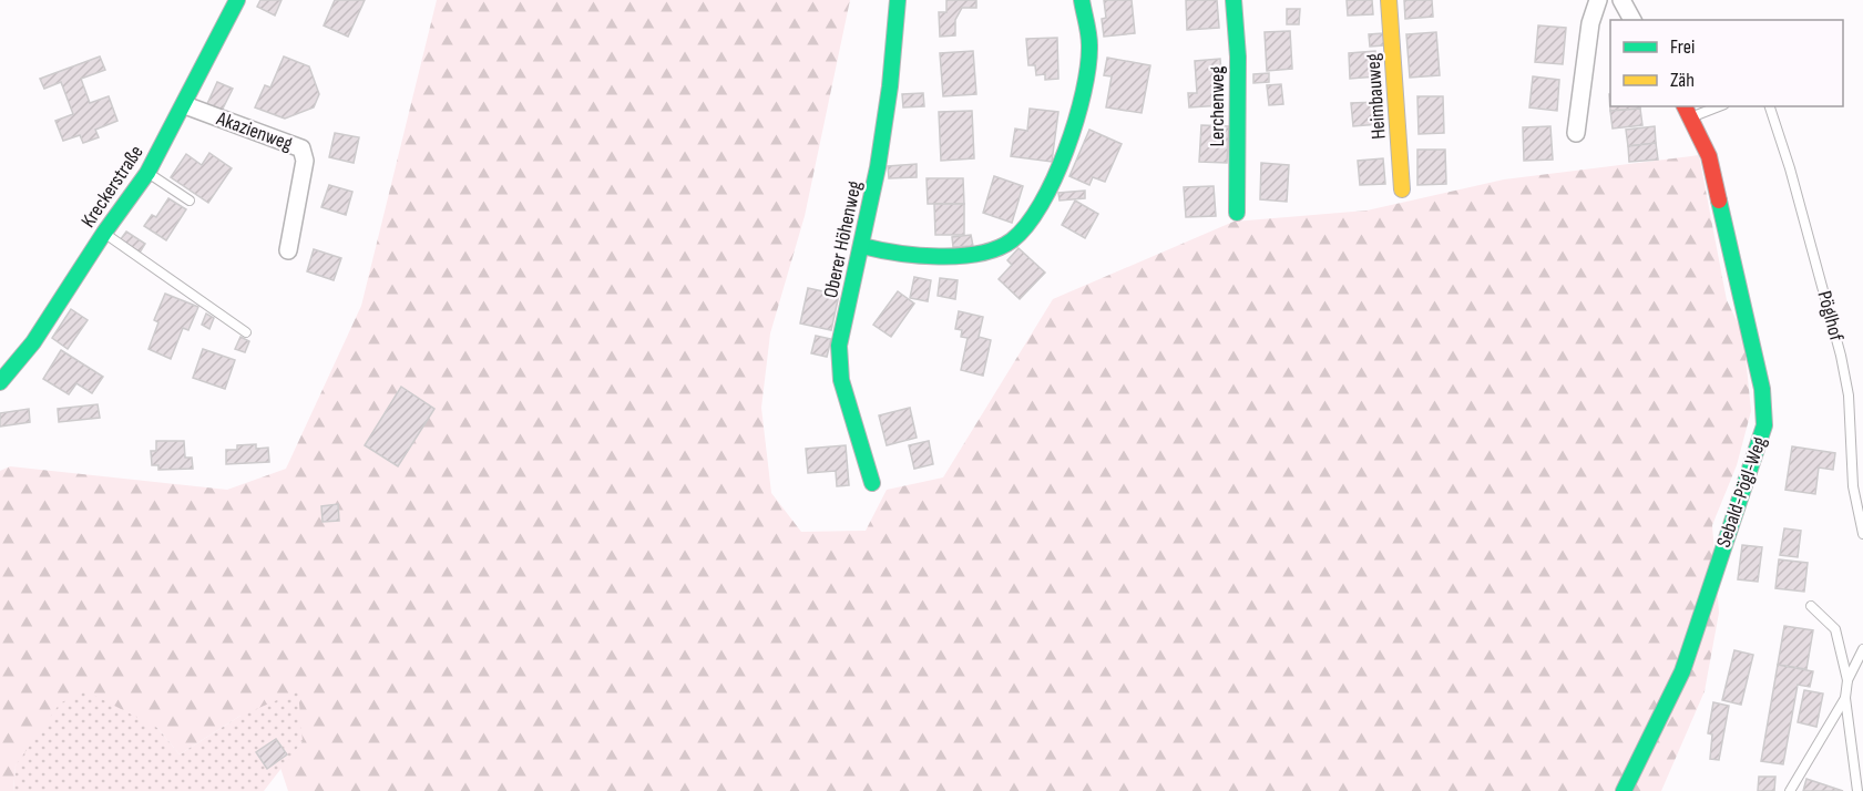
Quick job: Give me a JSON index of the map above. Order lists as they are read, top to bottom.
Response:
{
  "streets": {
    "street": [
      "Heimbauweg",
      "Lerchenweg",
      "Akazienweg",
      "Kreckerstraße",
      "Oberer Höhenweg",
      "Sebald-Pögl-Weg"
    ],
    "lane": ["Pöglhof"]
  },
  "crossings": [
    ["Akazienweg", "Kreckerstraße"]
  ],
  "legend": ["Frei", "Zäh"]
}
